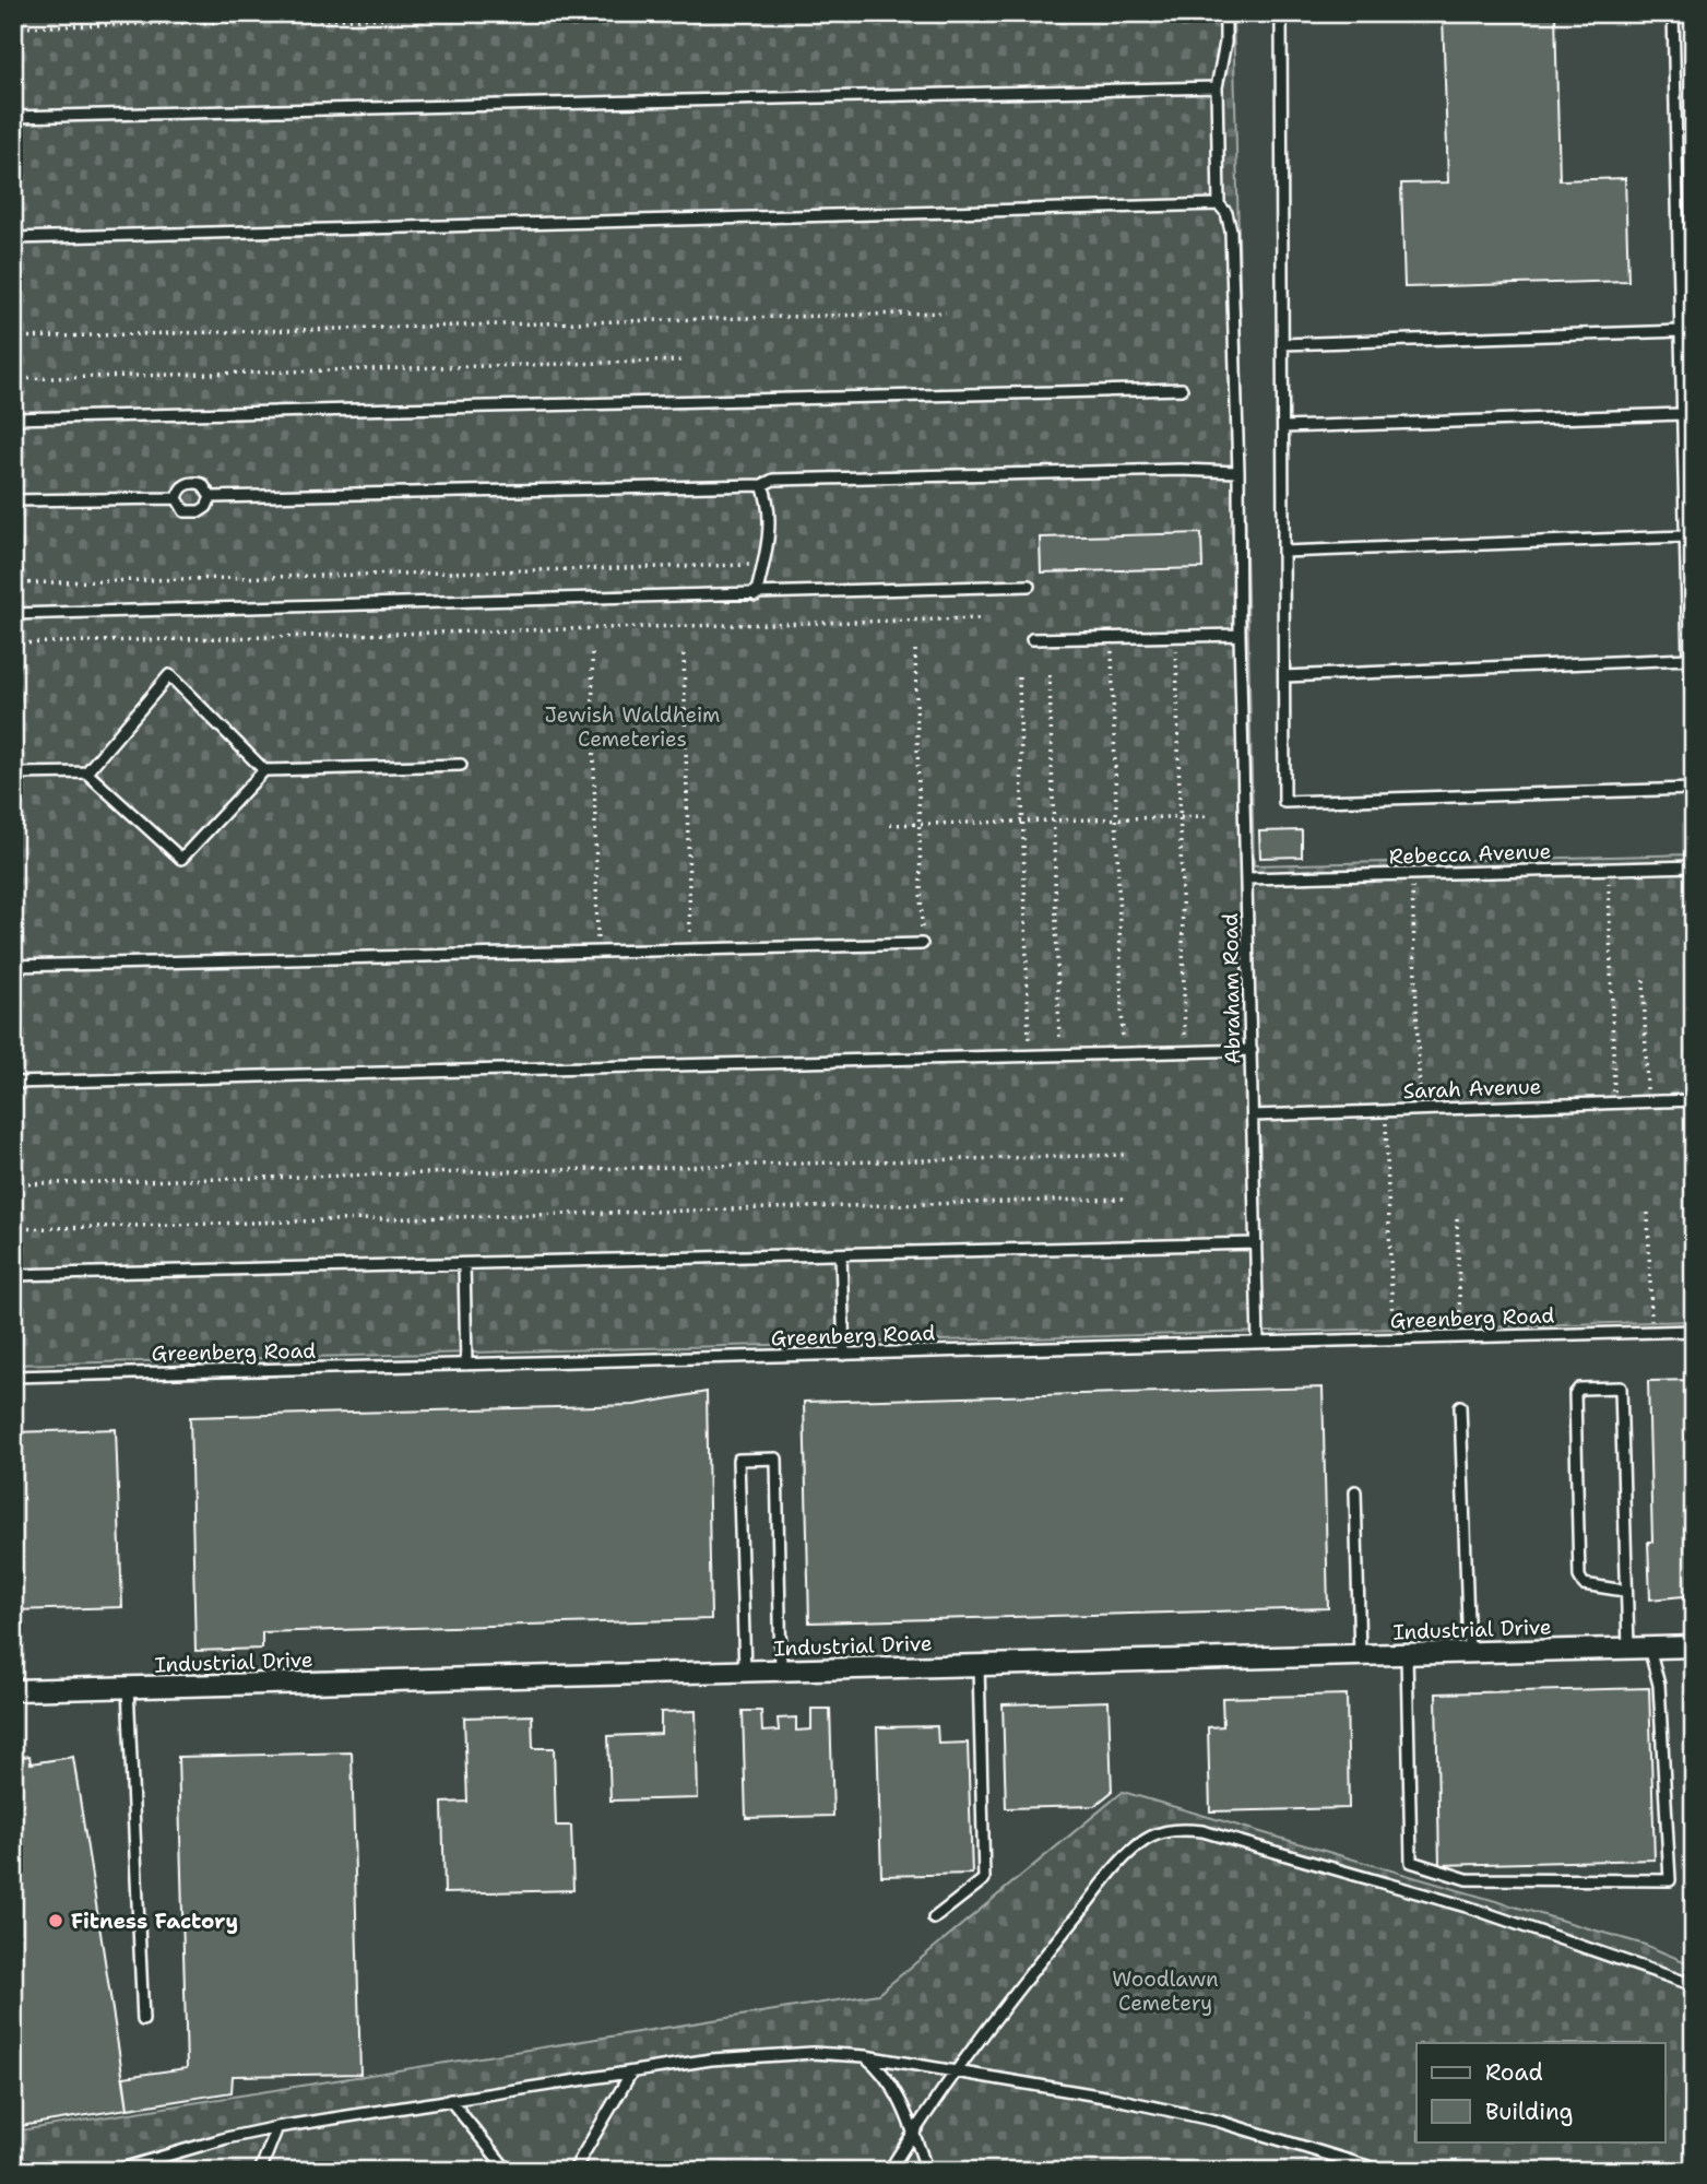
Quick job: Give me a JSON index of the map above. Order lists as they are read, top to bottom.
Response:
{
  "streets": {
    "street": ["Industrial Drive"],
    "lane": [
      "Rebecca Avenue",
      "Abraham Road",
      "Sarah Avenue",
      "Greenberg Road"
    ]
  },
  "crossings": [
    ["Rebecca Avenue", "Abraham Road"],
    ["Abraham Road", "Sarah Avenue"],
    ["Abraham Road", "Greenberg Road"]
  ],
  "parks": ["Jewish Waldheim Cemeteries", "Woodlawn Cemetery"],
  "places": ["Fitness Factory"],
  "legend": ["Road", "Building"]
}
